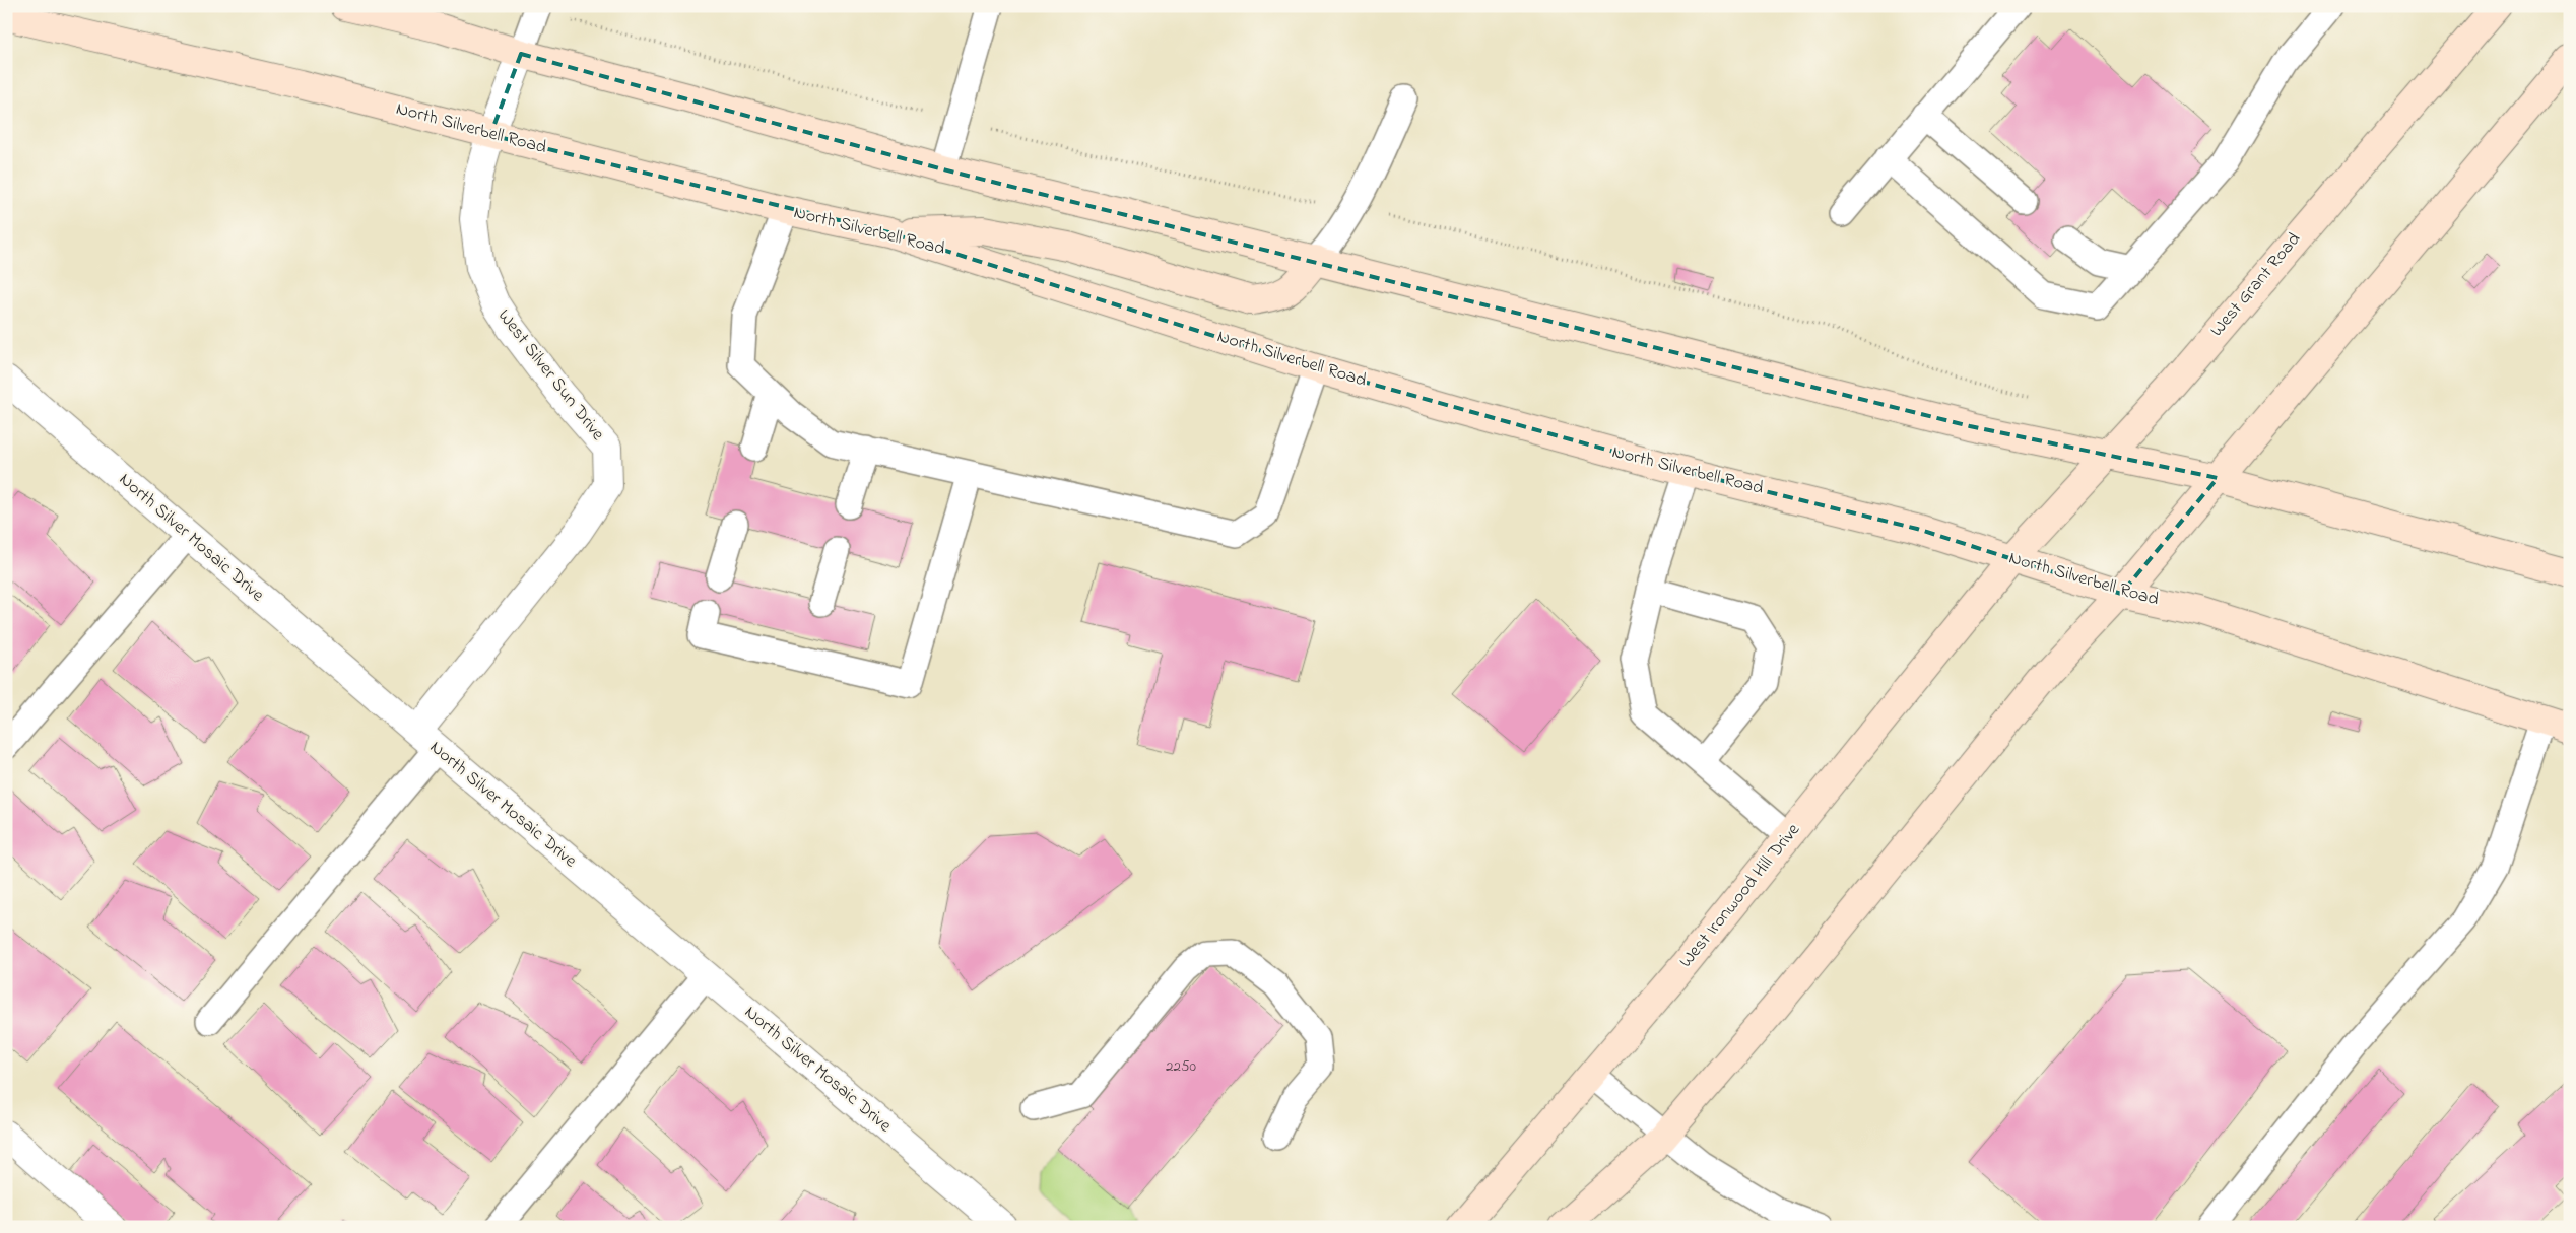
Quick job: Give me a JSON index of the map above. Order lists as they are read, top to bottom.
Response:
{
  "streets": {
    "main road": ["North Silverbell Road", "West Grant Road", "West Ironwood Hill Drive"],
    "street": ["West Silver Sun Drive", "North Silver Mosaic Drive"]
  },
  "crossings": [
    ["North Silverbell Road", "West Grant Road"],
    ["North Silverbell Road", "West Silver Sun Drive"],
    ["North Silverbell Road", "West Ironwood Hill Drive"],
    ["West Grant Road", "West Ironwood Hill Drive"],
    ["West Silver Sun Drive", "North Silver Mosaic Drive"]
  ],
  "house_numbers": ["2250"]
}
